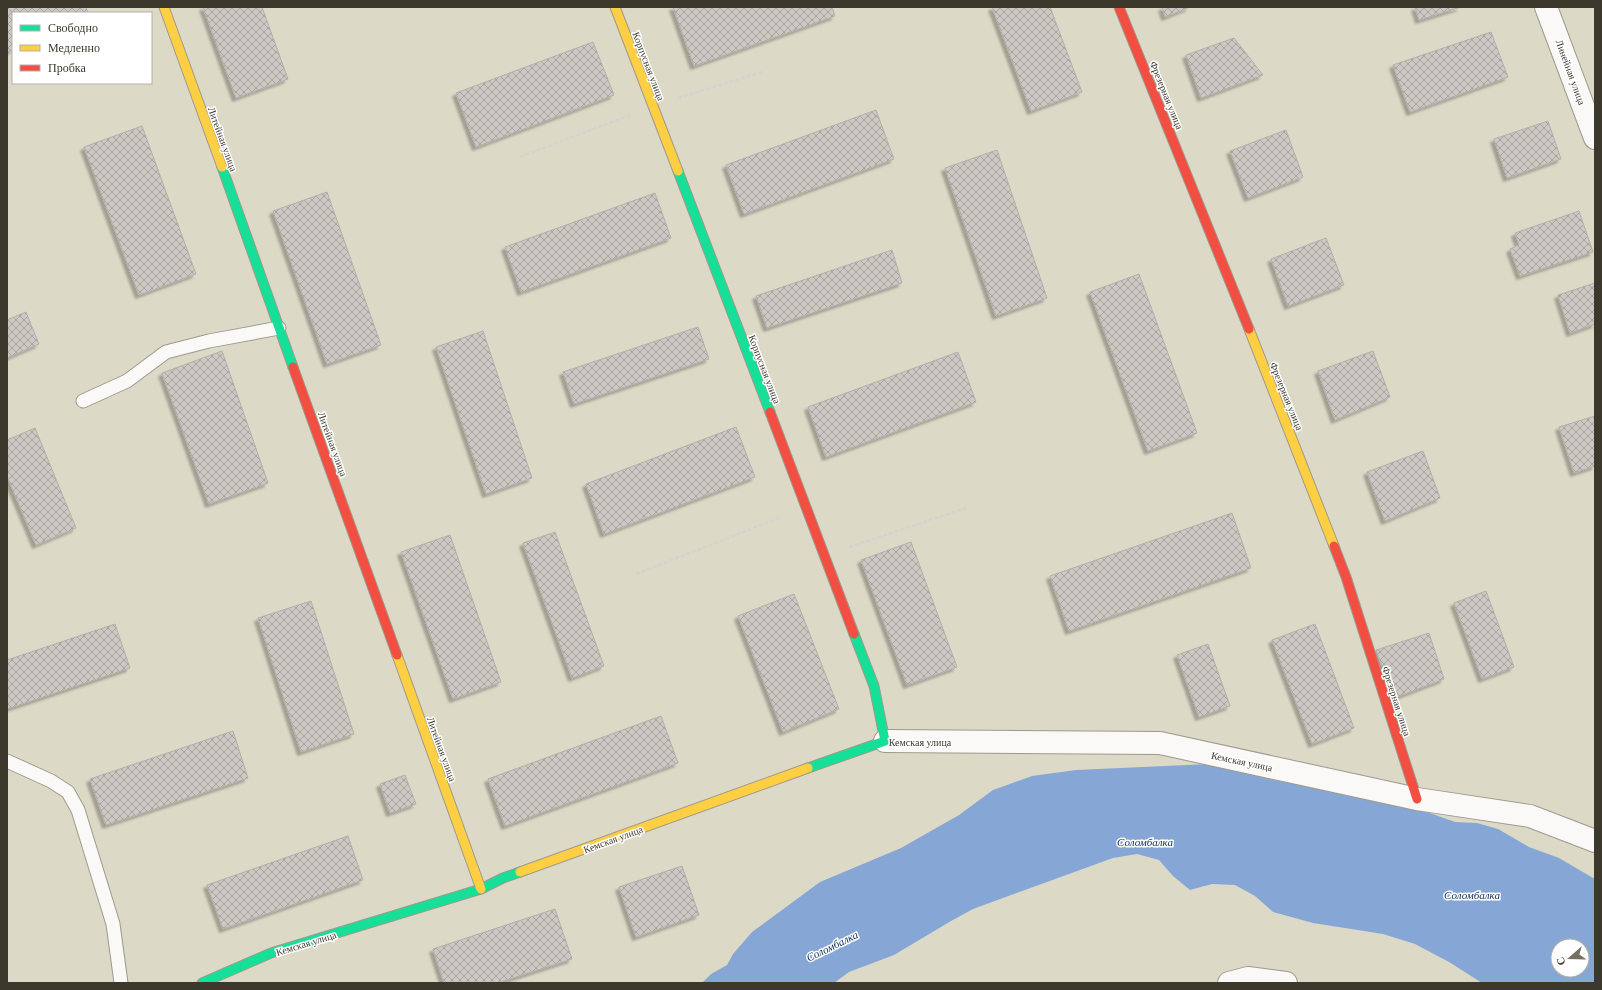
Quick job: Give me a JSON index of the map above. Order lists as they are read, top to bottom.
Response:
{
  "streets": {
    "street": [
      "Корпусная улица",
      "Линейная улица",
      "Фрезерная улица",
      "Литейная улица",
      "Кемская улица"
    ]
  },
  "crossings": [
    ["Корпусная улица", "Кемская улица"],
    ["Фрезерная улица", "Кемская улица"],
    ["Литейная улица", "Кемская улица"]
  ],
  "water": ["Соломбалка"],
  "legend": ["Свободно", "Медленно", "Пробка"],
  "north": "left"
}
